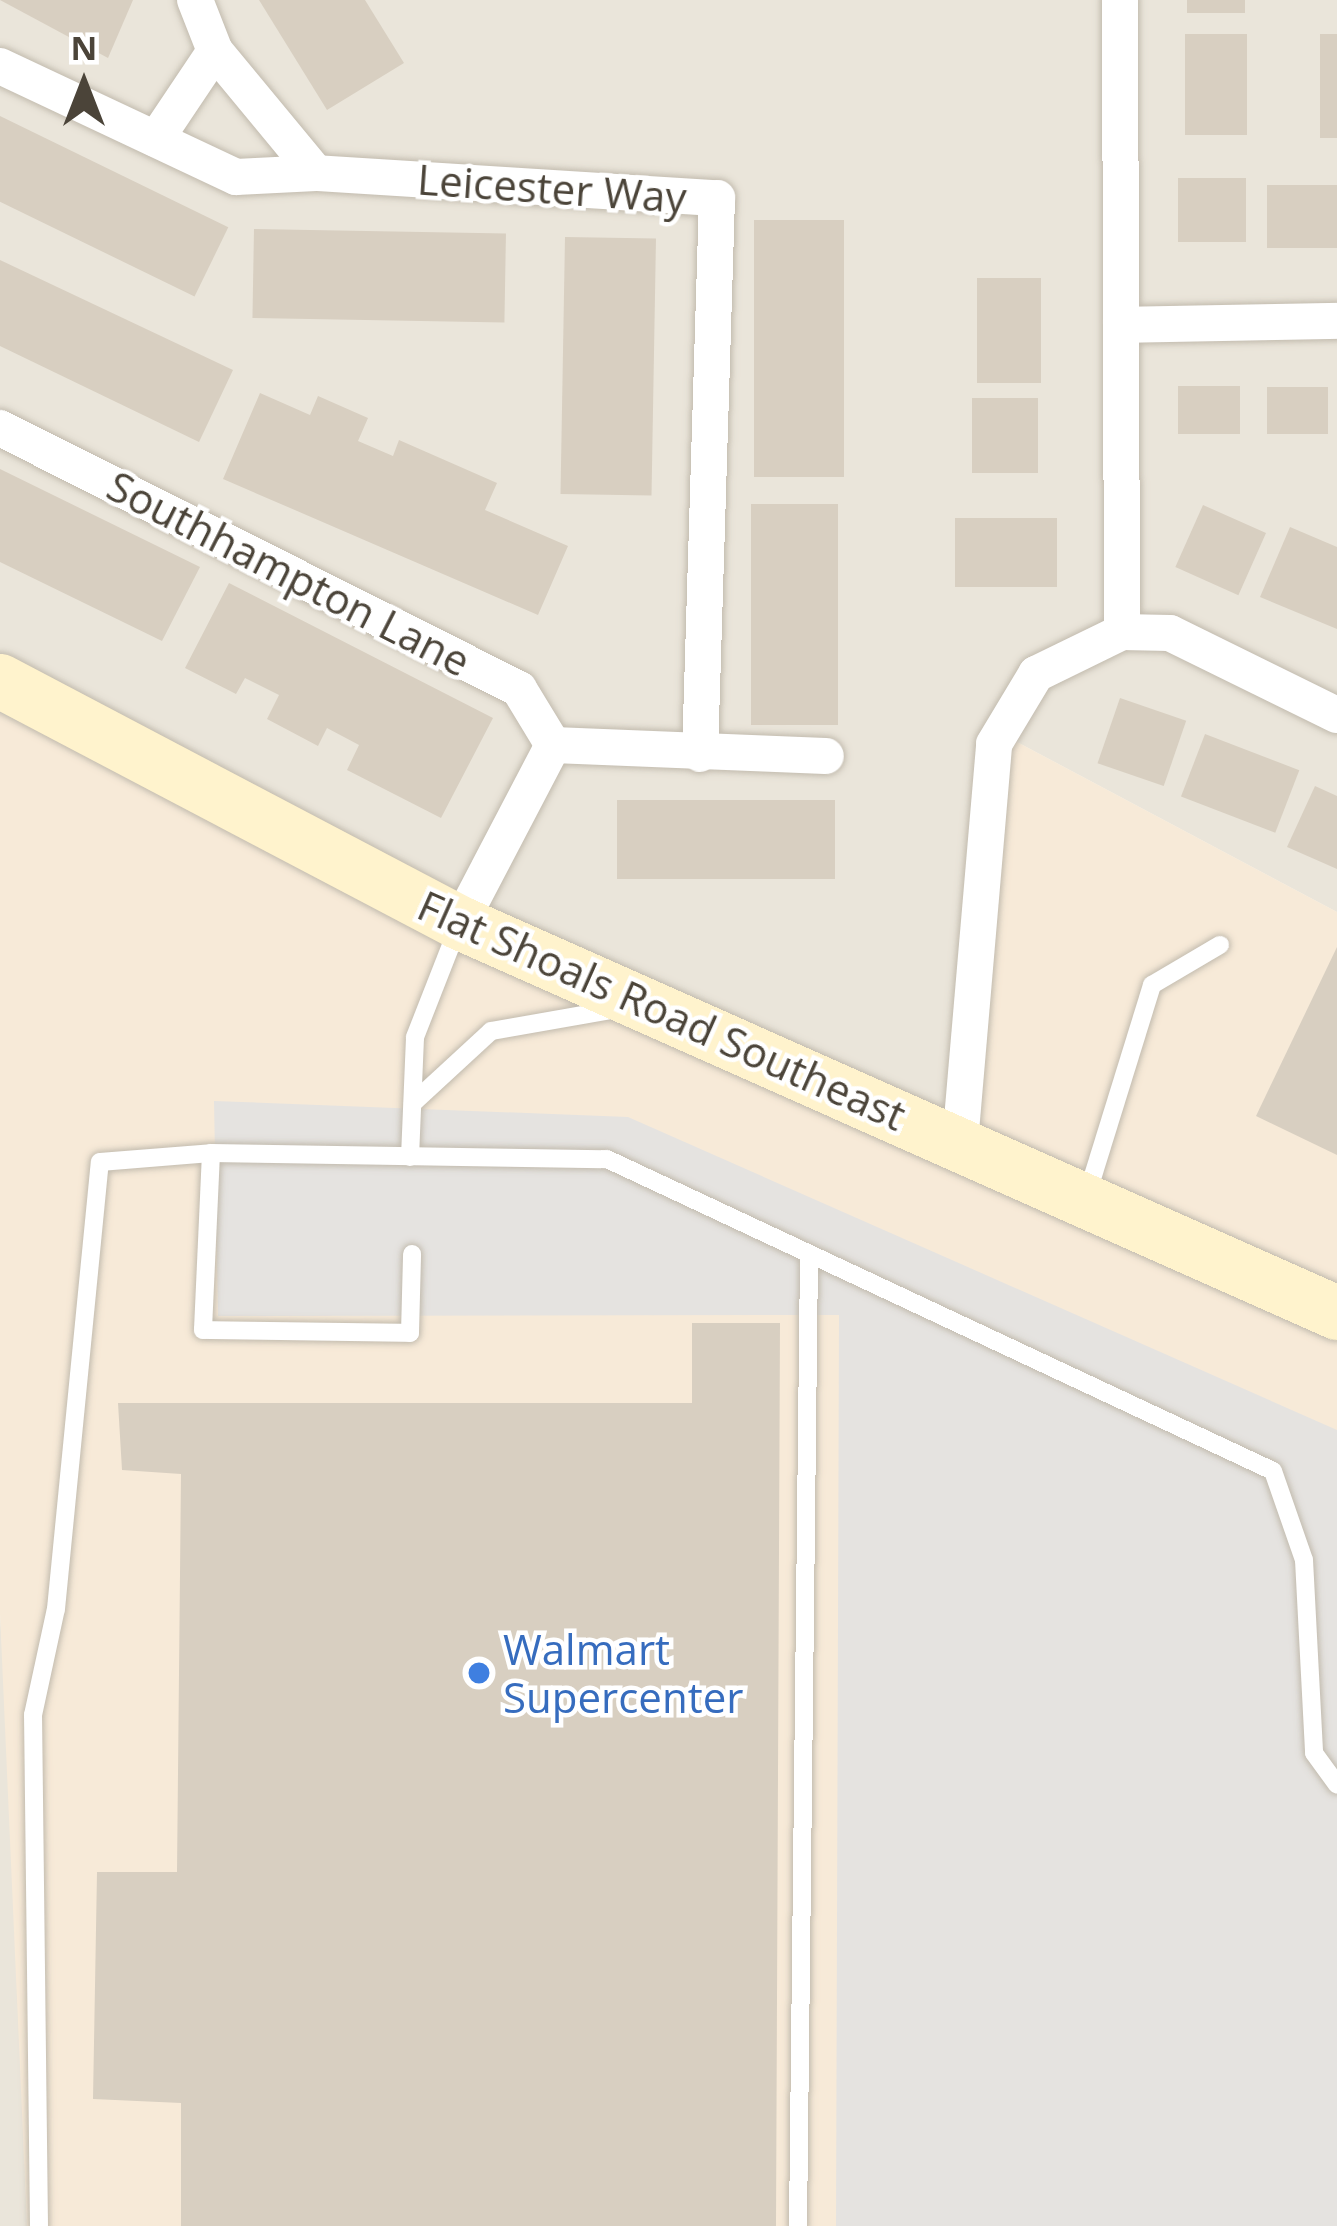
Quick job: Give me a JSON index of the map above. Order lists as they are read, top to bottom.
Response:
{
  "streets": {
    "street": ["Leicester Way", "Southhampton Lane", "Flat Shoals Road Southeast"]
  },
  "places": ["Walmart Supercenter"],
  "north": "top"
}
